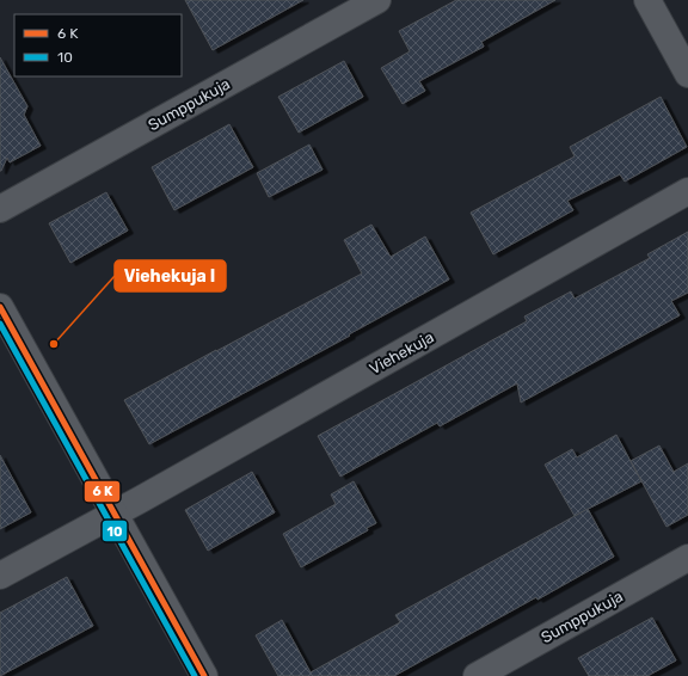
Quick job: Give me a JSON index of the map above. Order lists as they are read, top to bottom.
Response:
{
  "streets": {
    "street": ["Sumppukuja", "Viehekuja"]
  },
  "places": ["Viehekuja I"],
  "lines": ["transit line 10"],
  "legend": ["6 K", "10"]
}
